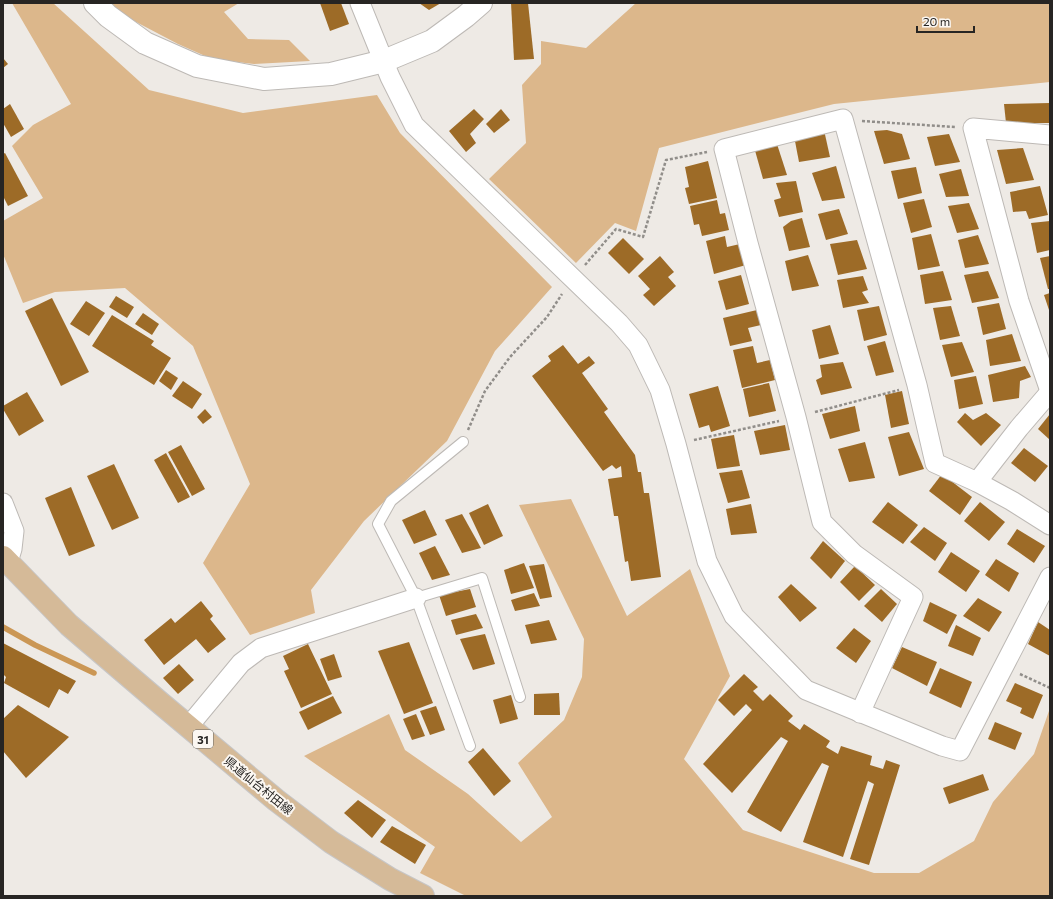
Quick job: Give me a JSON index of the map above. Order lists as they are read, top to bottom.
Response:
{
  "streets": {
    "main road": ["31", "県道仙台村田線"]
  },
  "scale_bar": "20 m"
}
